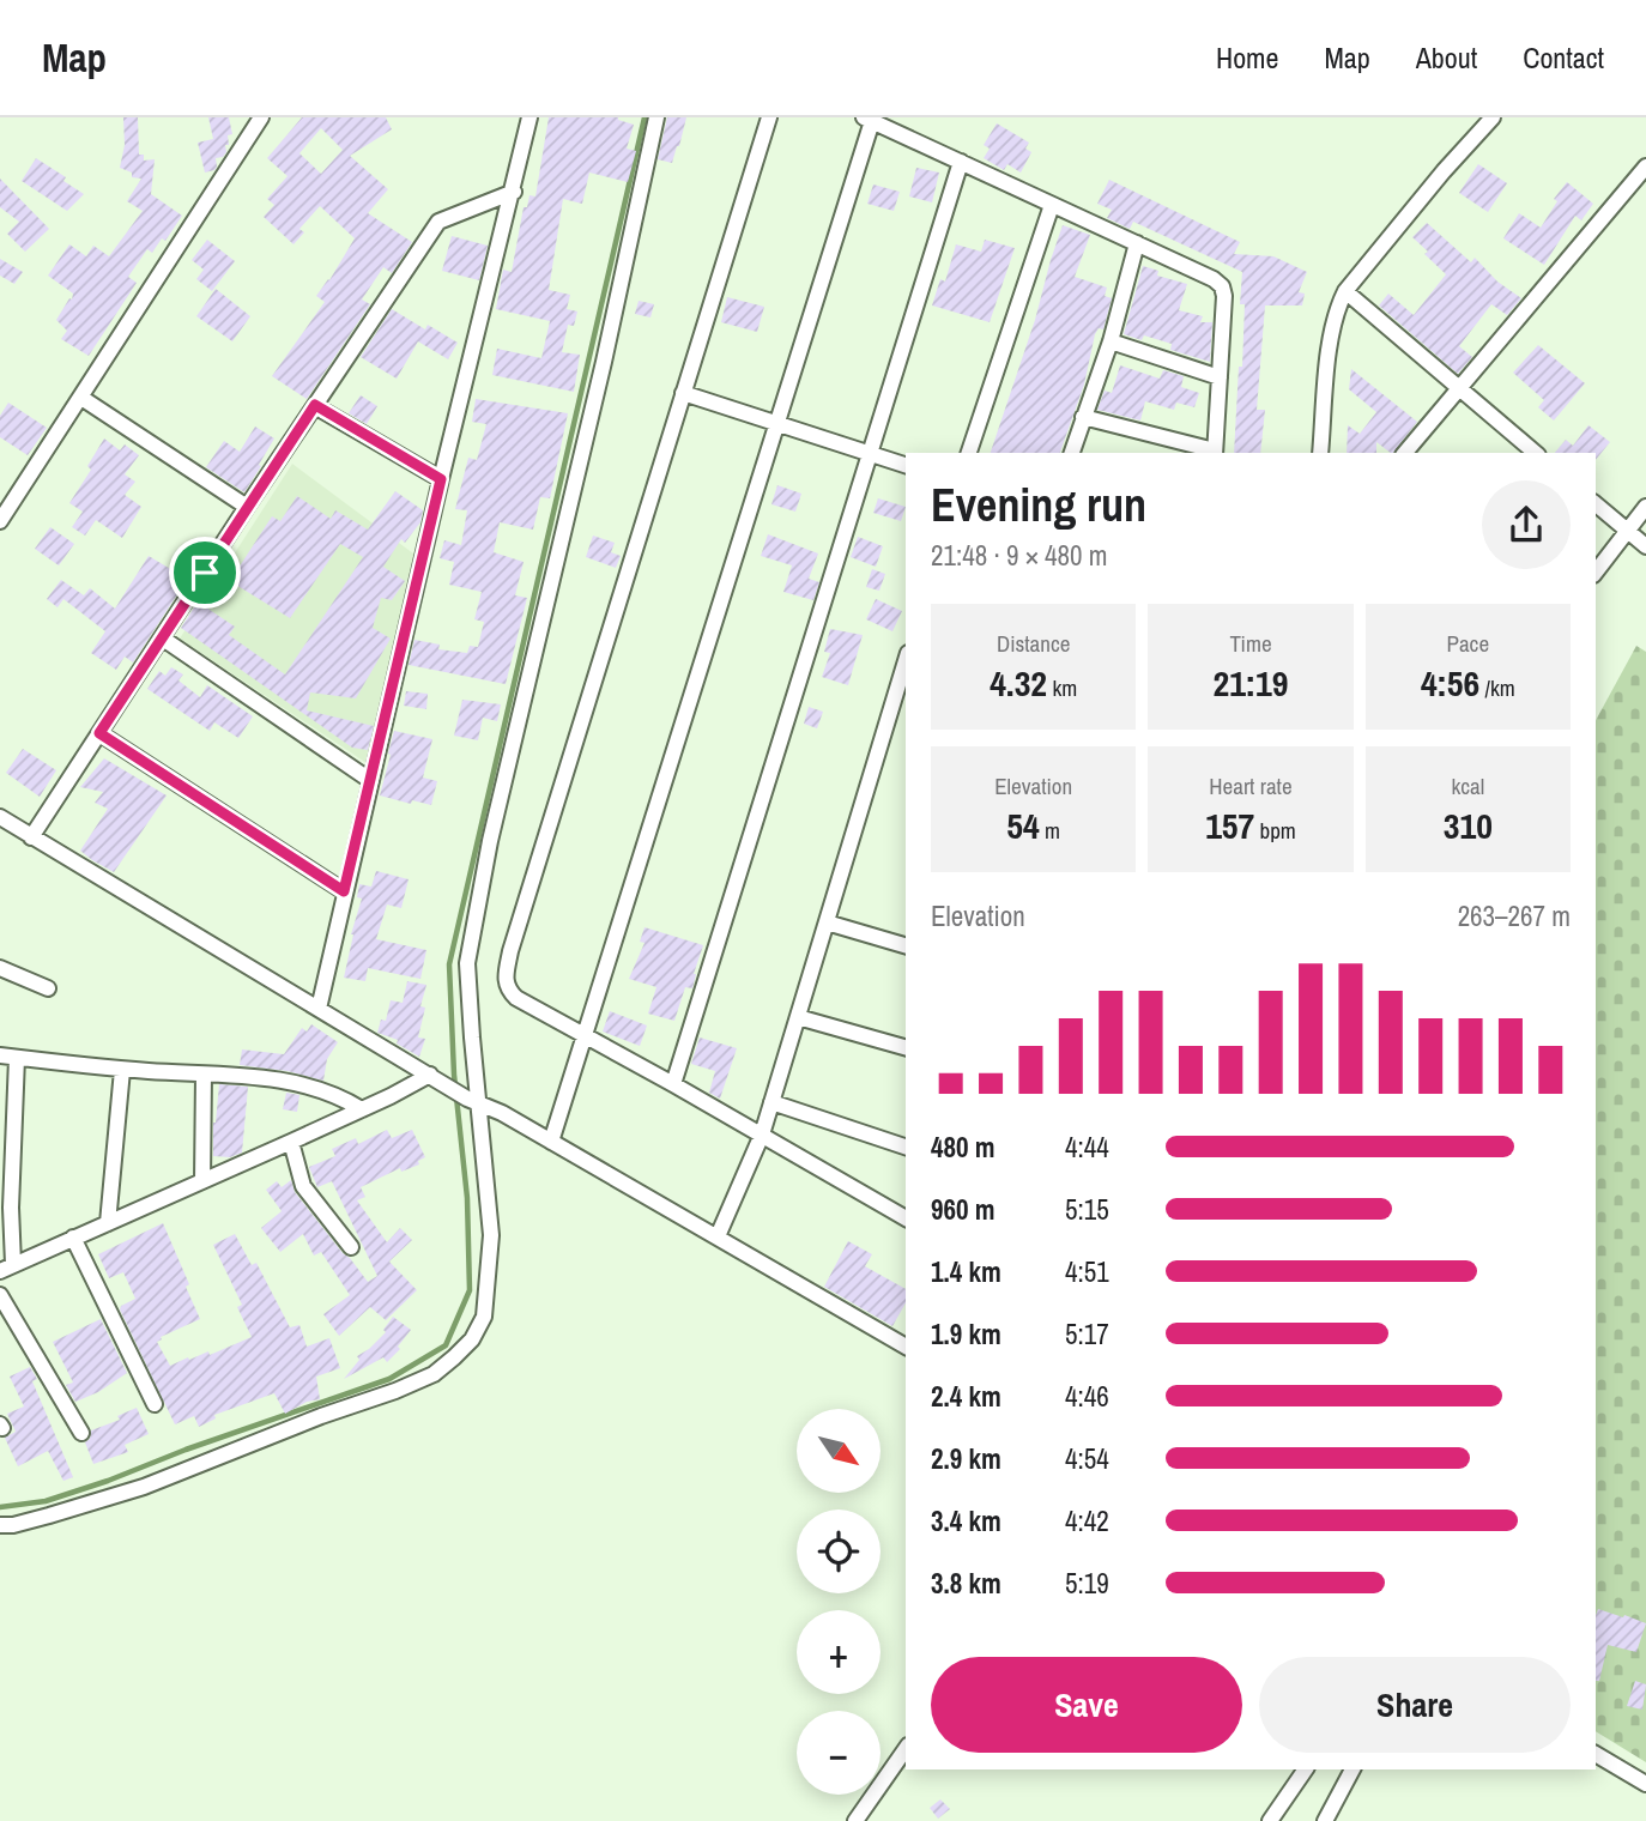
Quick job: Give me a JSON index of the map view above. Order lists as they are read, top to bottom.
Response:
{
  "north": "bottom right",
  "page": {
    "header": "Map",
    "nav": [
      "Home",
      "Map",
      "About",
      "Contact"
    ],
    "heading": ["Evening run", "21:48 · 9 × 480 m"],
    "stats": [
      ["Distance", "4.32 km"],
      ["Time", "21:19"],
      ["Pace", "4:56 /km"],
      ["Elevation", "54 m"],
      ["Heart rate", "157 bpm"],
      ["kcal", "310"]
    ],
    "chart": ["Elevation", "263–267 m"],
    "list": [
      {
        "name": "480 m",
        "note": "4:44"
      },
      {
        "name": "960 m",
        "note": "5:15"
      },
      {
        "name": "1.4 km",
        "note": "4:51"
      },
      {
        "name": "1.9 km",
        "note": "5:17"
      },
      {
        "name": "2.4 km",
        "note": "4:46"
      },
      {
        "name": "2.9 km",
        "note": "4:54"
      },
      {
        "name": "3.4 km",
        "note": "4:42"
      },
      {
        "name": "3.8 km",
        "note": "5:19"
      }
    ],
    "map_buttons": ["+", "−"],
    "buttons": ["Save", "Share"]
  }
}
